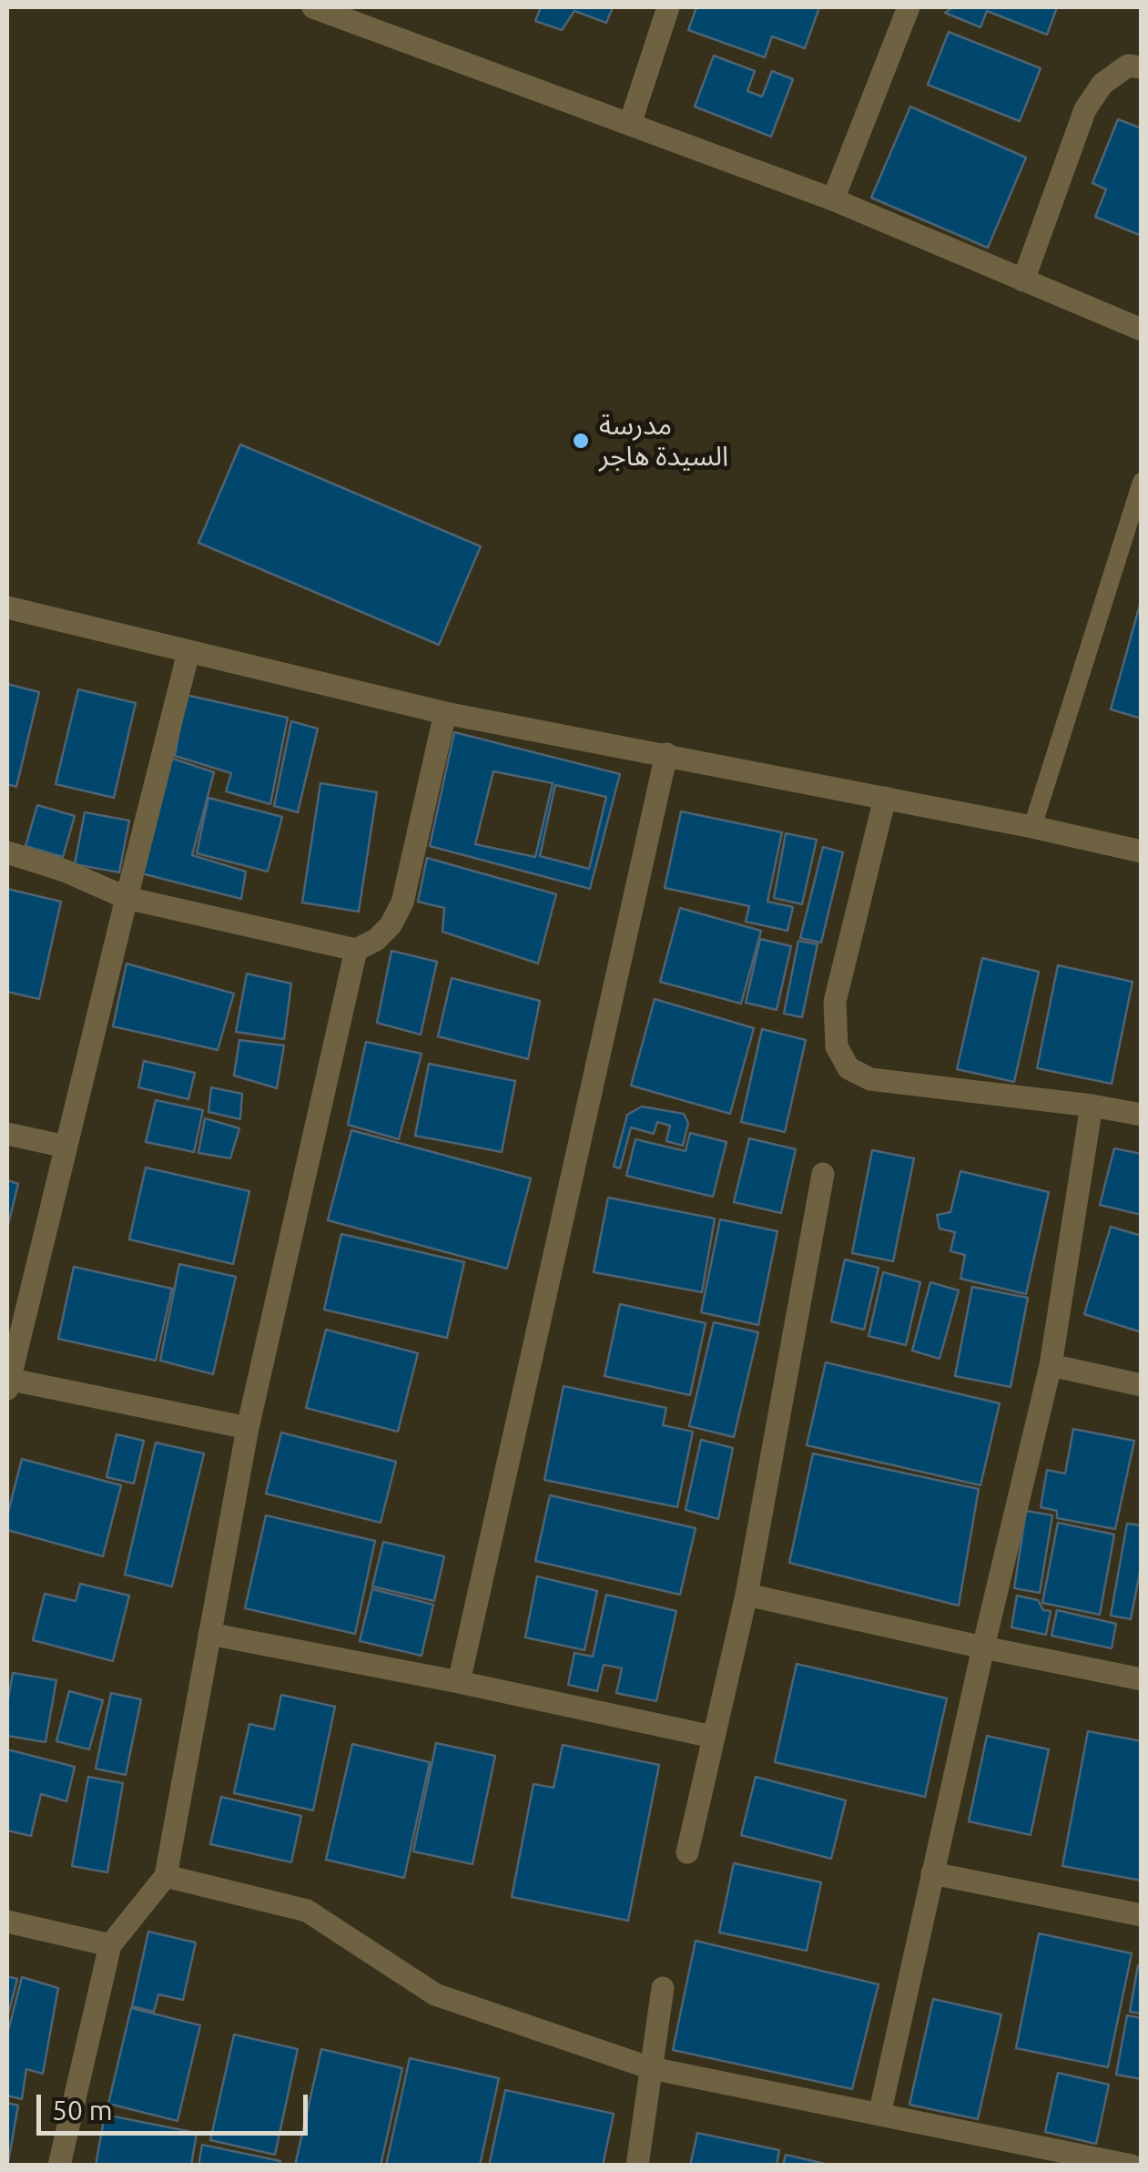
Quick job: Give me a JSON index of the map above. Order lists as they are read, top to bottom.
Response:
{
  "places": ["مدرسة السيدة هاجر"],
  "scale_bar": "50 m"
}
